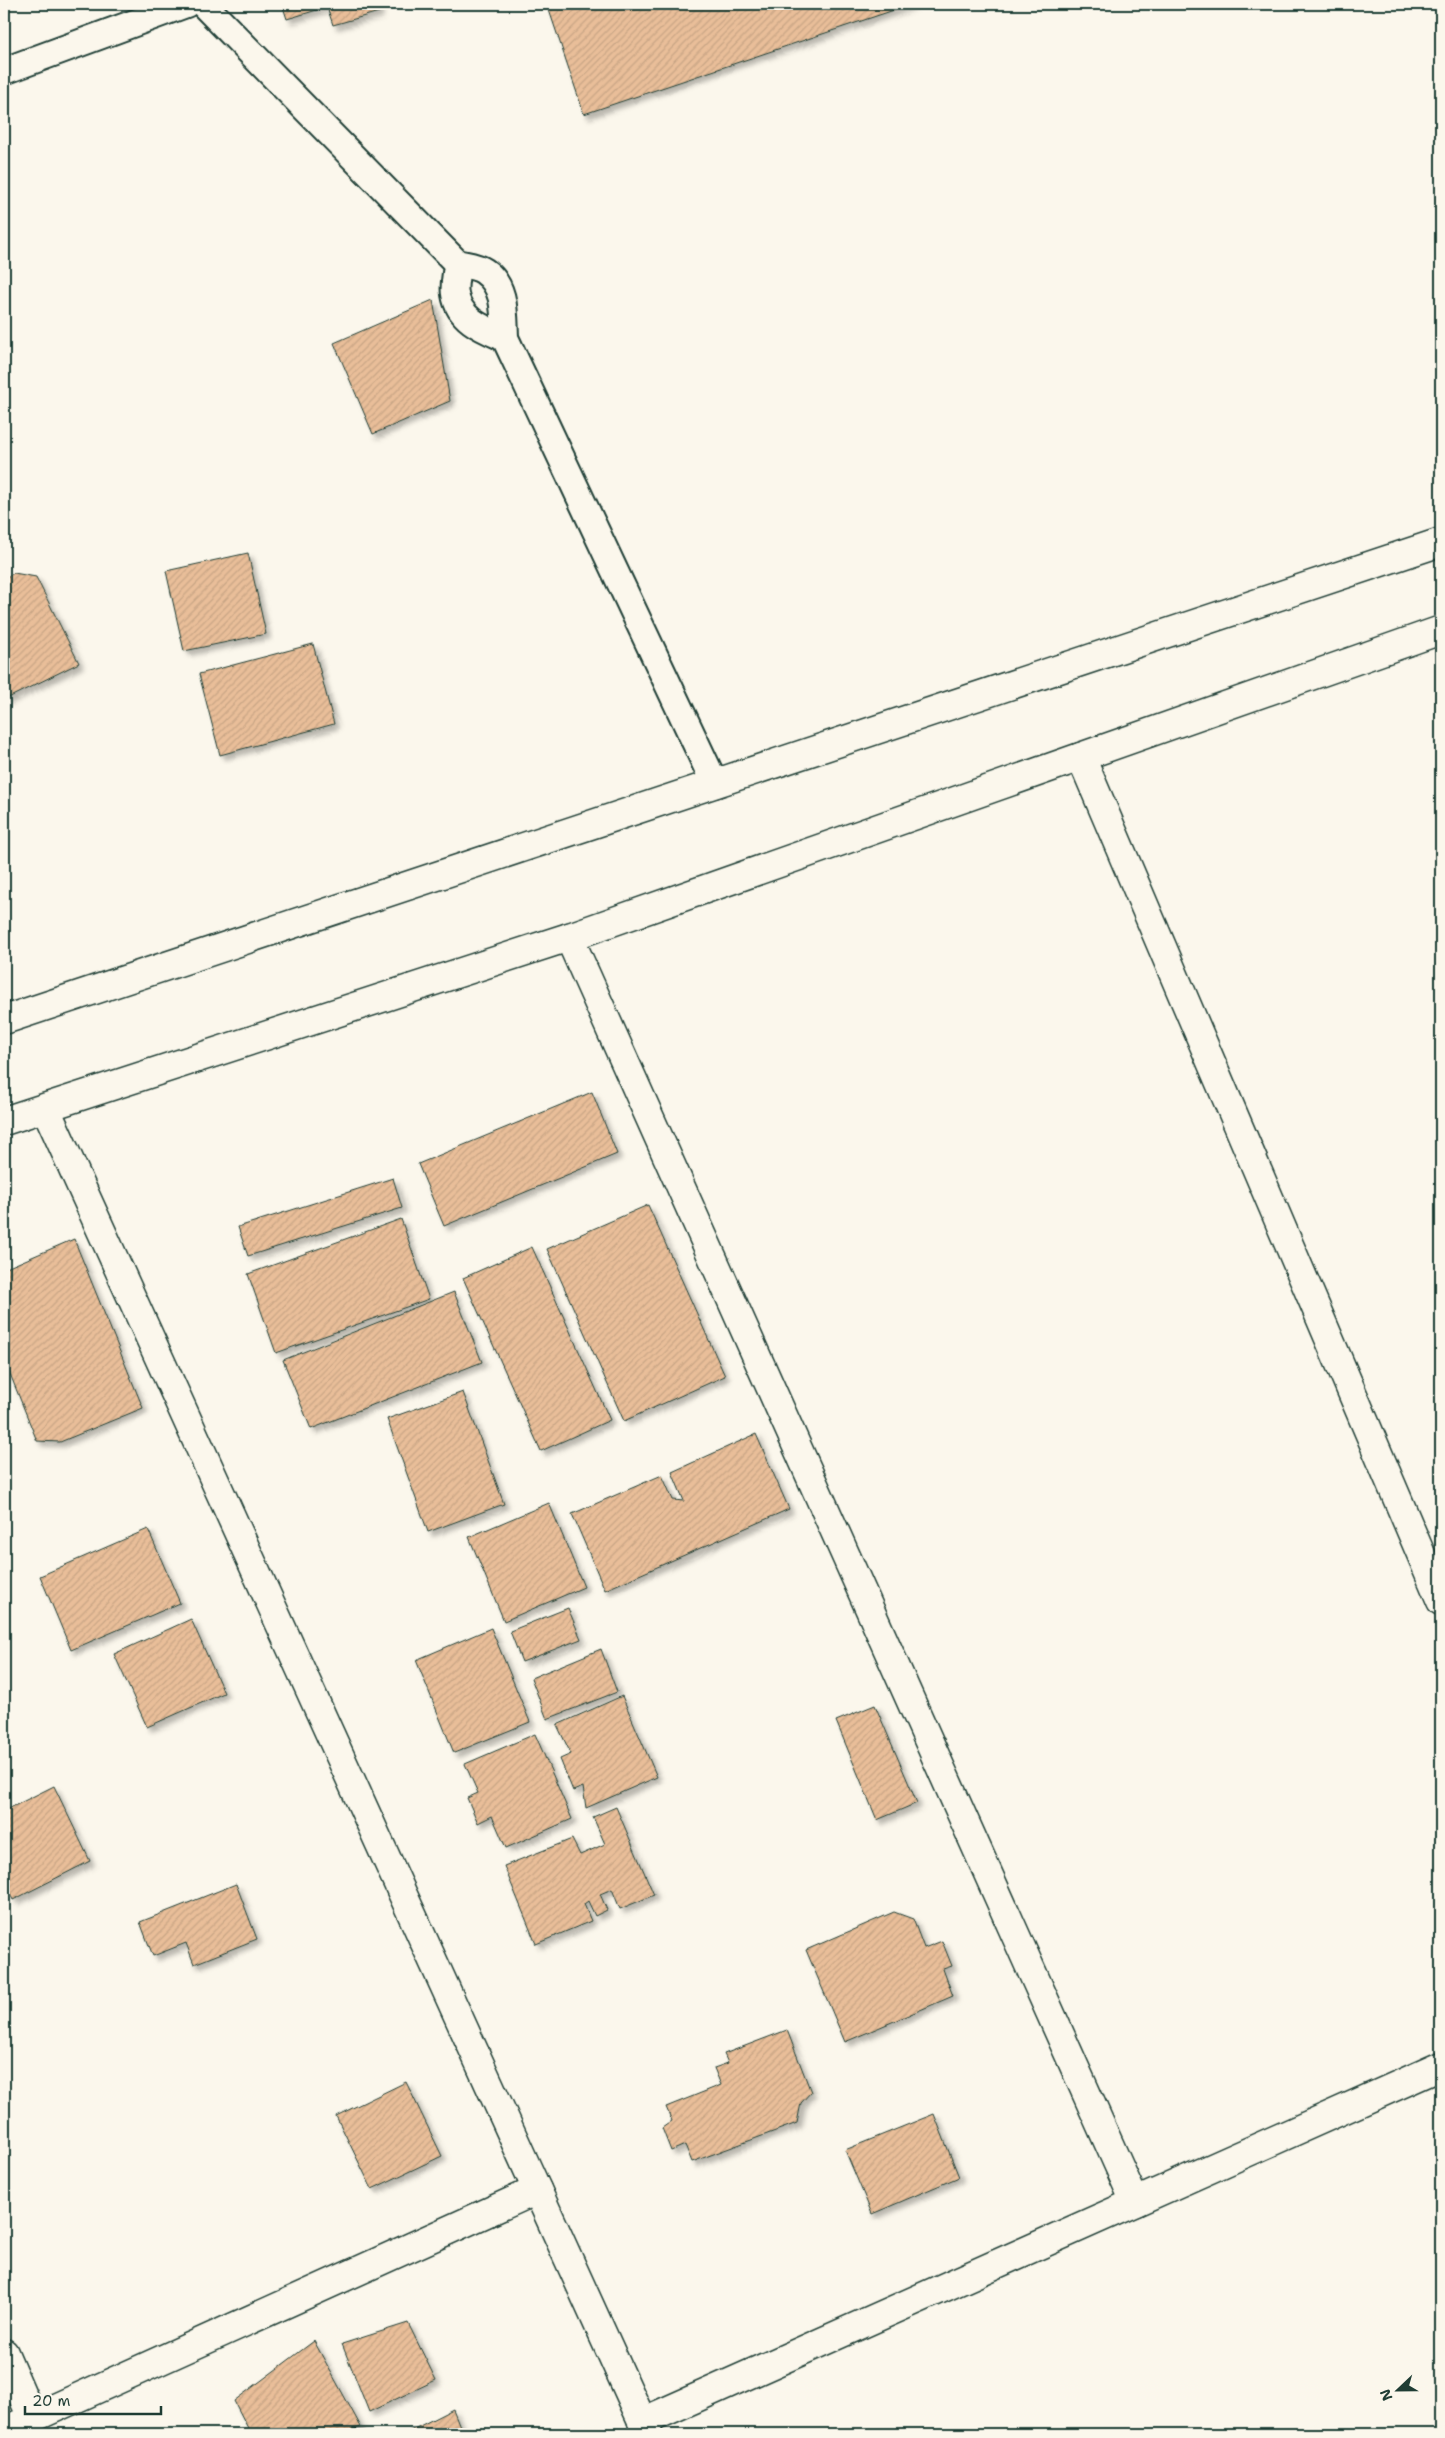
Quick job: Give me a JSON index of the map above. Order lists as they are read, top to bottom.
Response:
{
  "scale_bar": "20 m",
  "north": "left"
}
